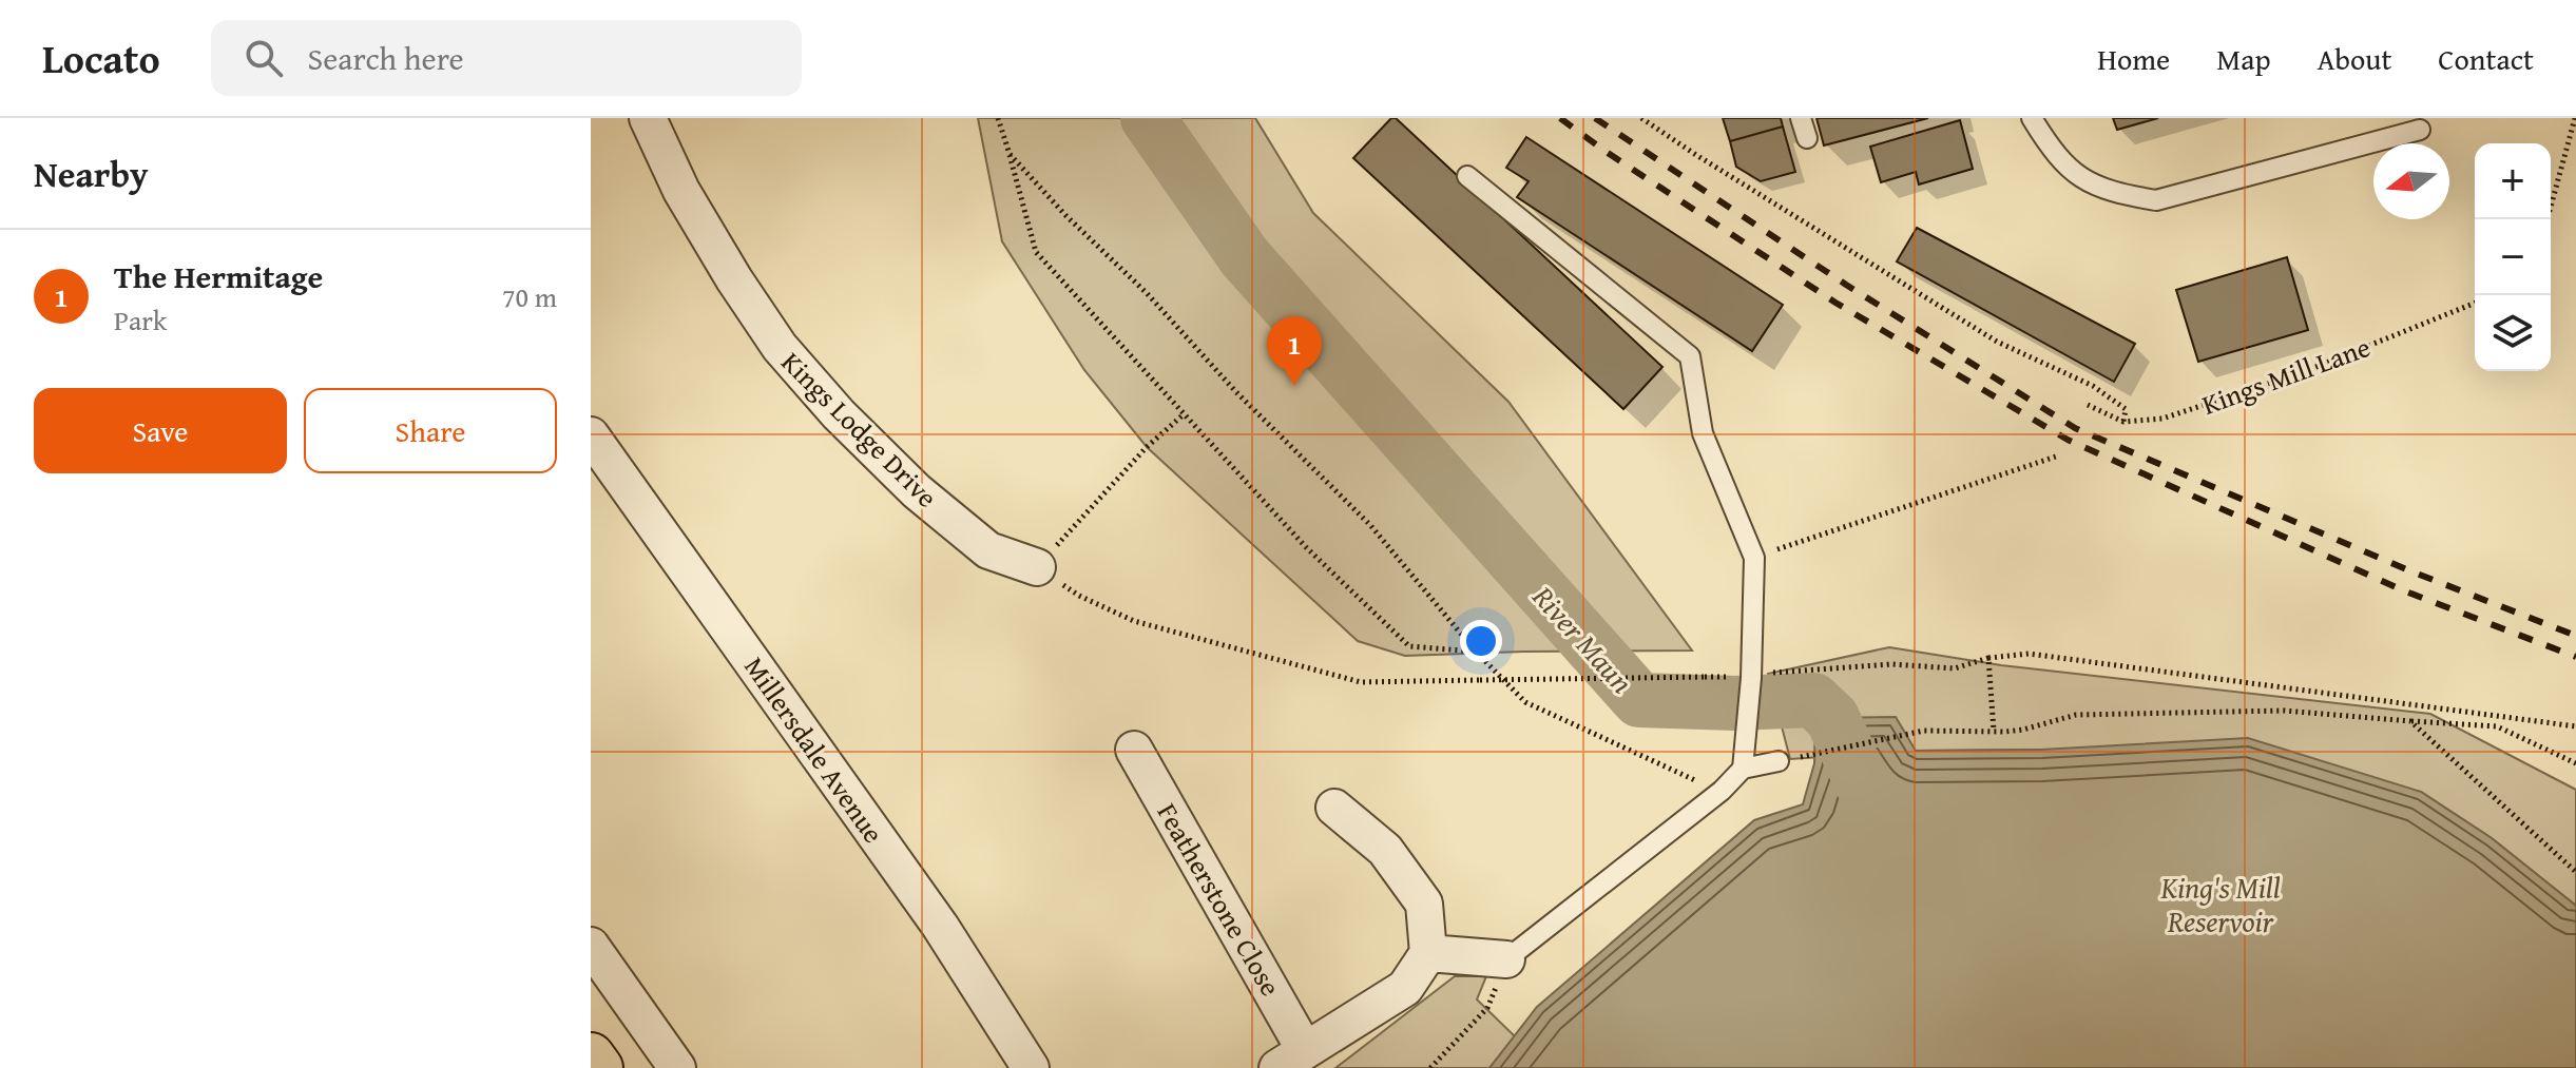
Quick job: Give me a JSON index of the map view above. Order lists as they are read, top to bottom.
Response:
{
  "streets": {
    "street": ["Kings Lodge Drive", "Millersdale Avenue", "Featherstone Close"],
    "path": ["Kings Mill Lane"]
  },
  "water": ["River Maun", "King's Mill Reservoir"],
  "north": "left",
  "page": {
    "header": "Locato",
    "search": "Search here",
    "nav": [
      "Home",
      "Map",
      "About",
      "Contact"
    ],
    "heading": "Nearby",
    "map_buttons": ["+", "−"],
    "list": [
      {
        "mark": "1",
        "name": "The Hermitage",
        "note": "Park",
        "value": "70 m"
      }
    ],
    "pins": "1",
    "buttons": ["Save", "Share"]
  }
}
